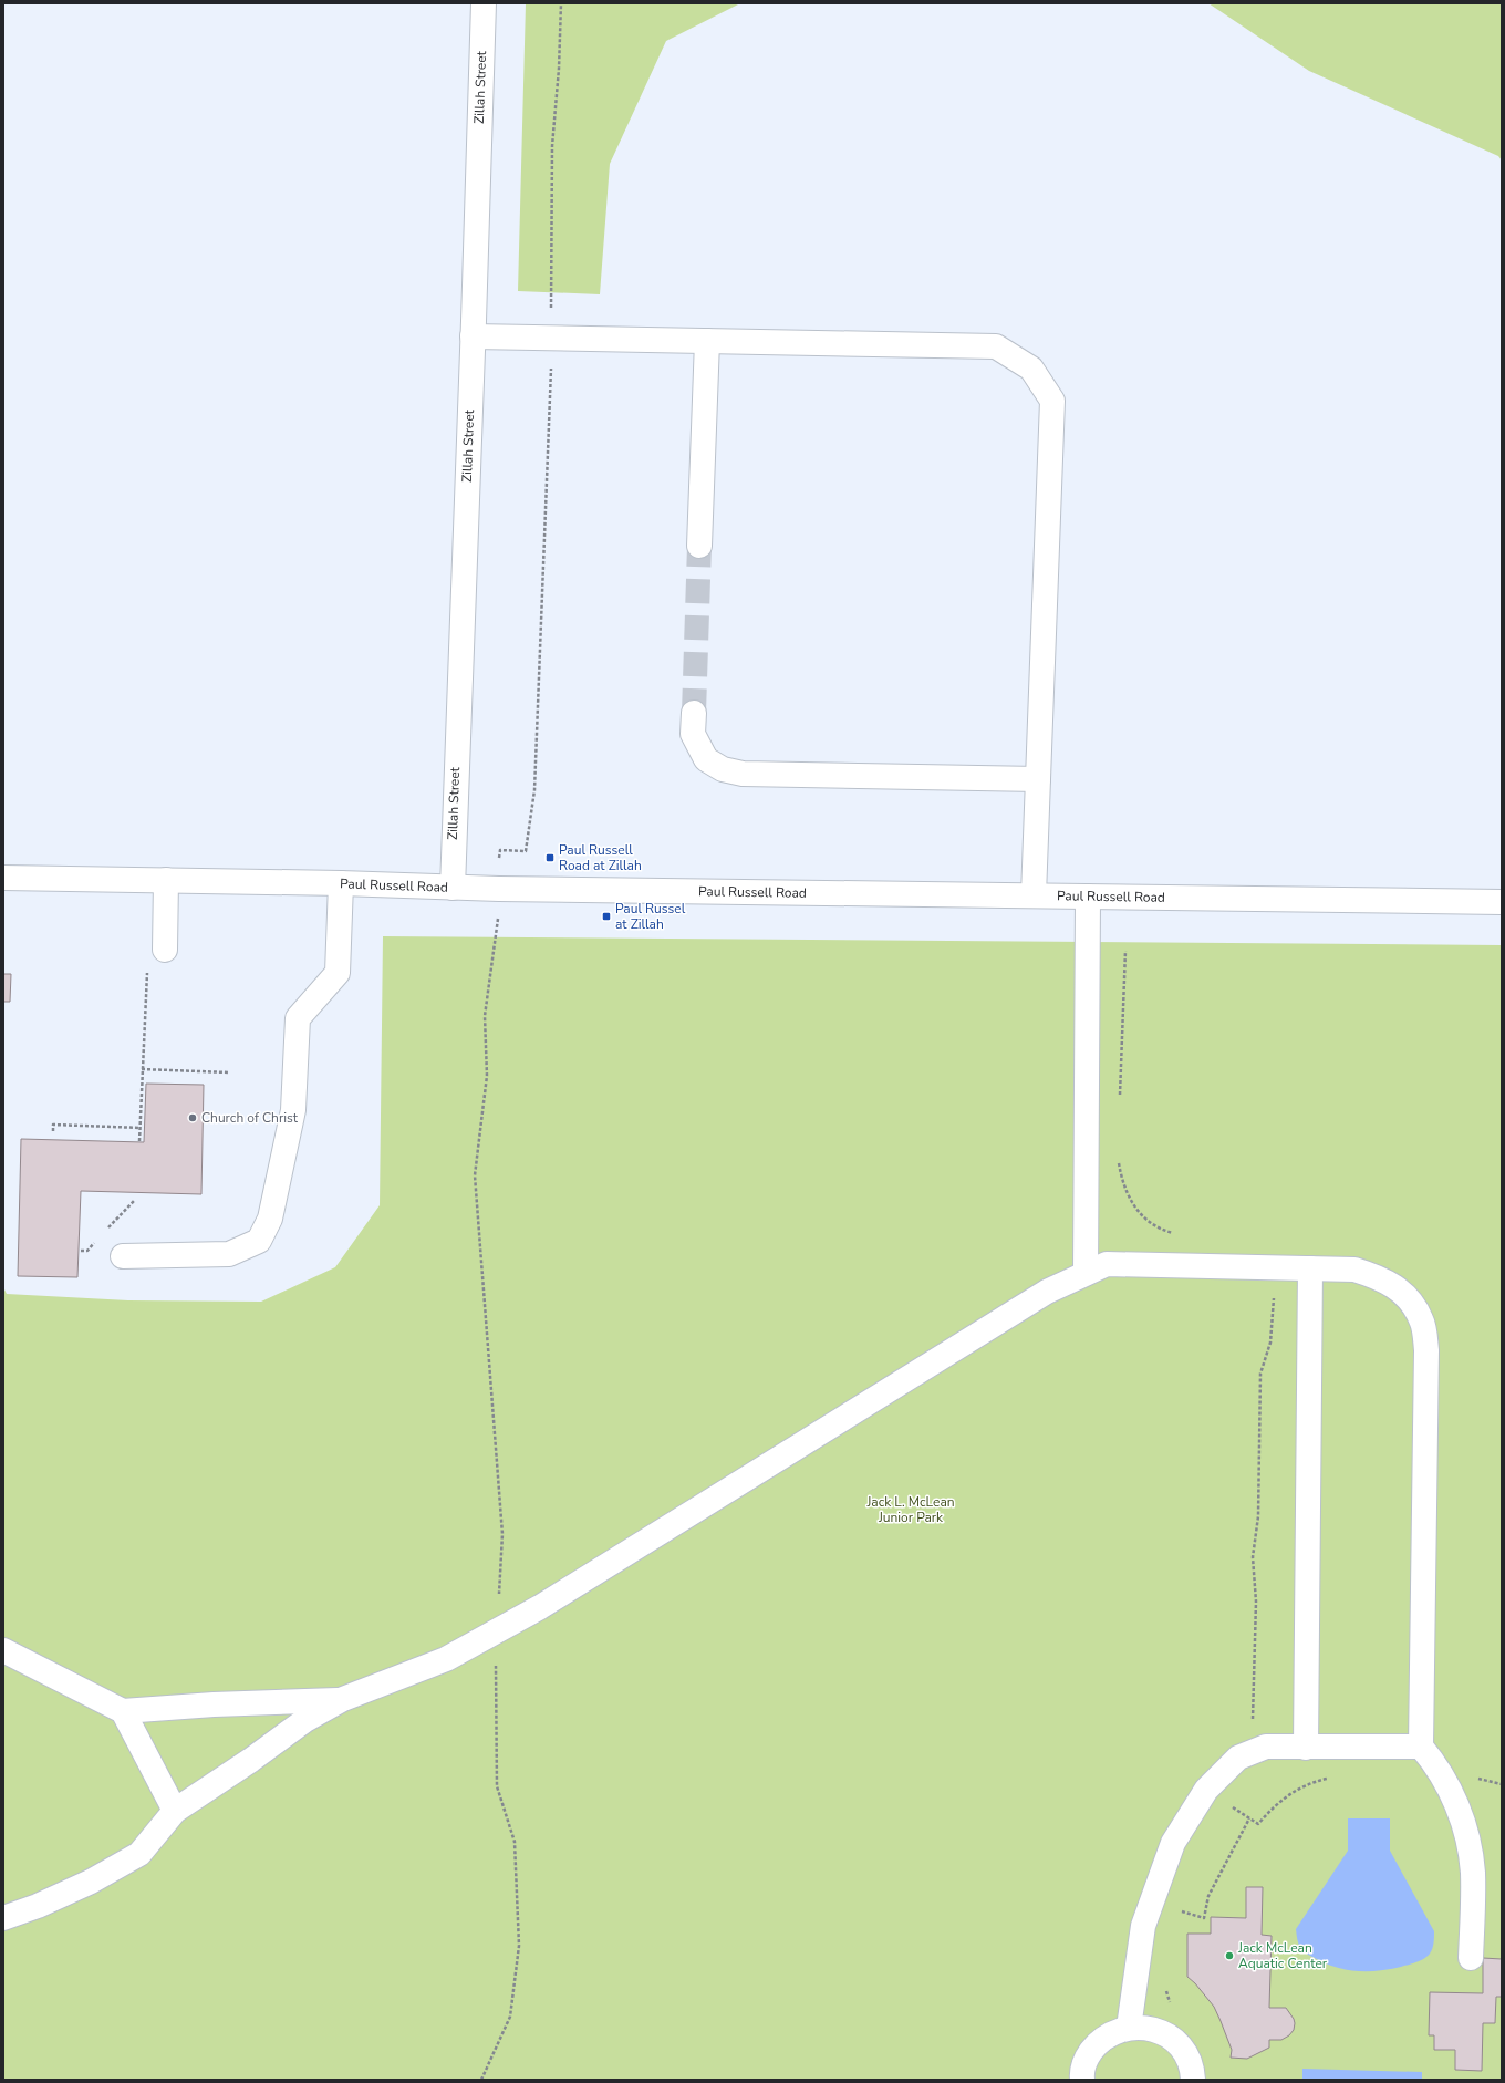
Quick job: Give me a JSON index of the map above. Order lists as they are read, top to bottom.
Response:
{
  "streets": {
    "street": ["Zillah Street", "Paul Russell Road"]
  },
  "crossings": [
    ["Zillah Street", "Paul Russell Road"]
  ],
  "parks": ["Jack L. McLean Junior Park"],
  "places": {
    "transit": ["Paul Russell Road at Zillah", "Paul Russel at Zillah"],
    "other": ["Church of Christ", "Jack McLean Aquatic Center"]
  }
}
